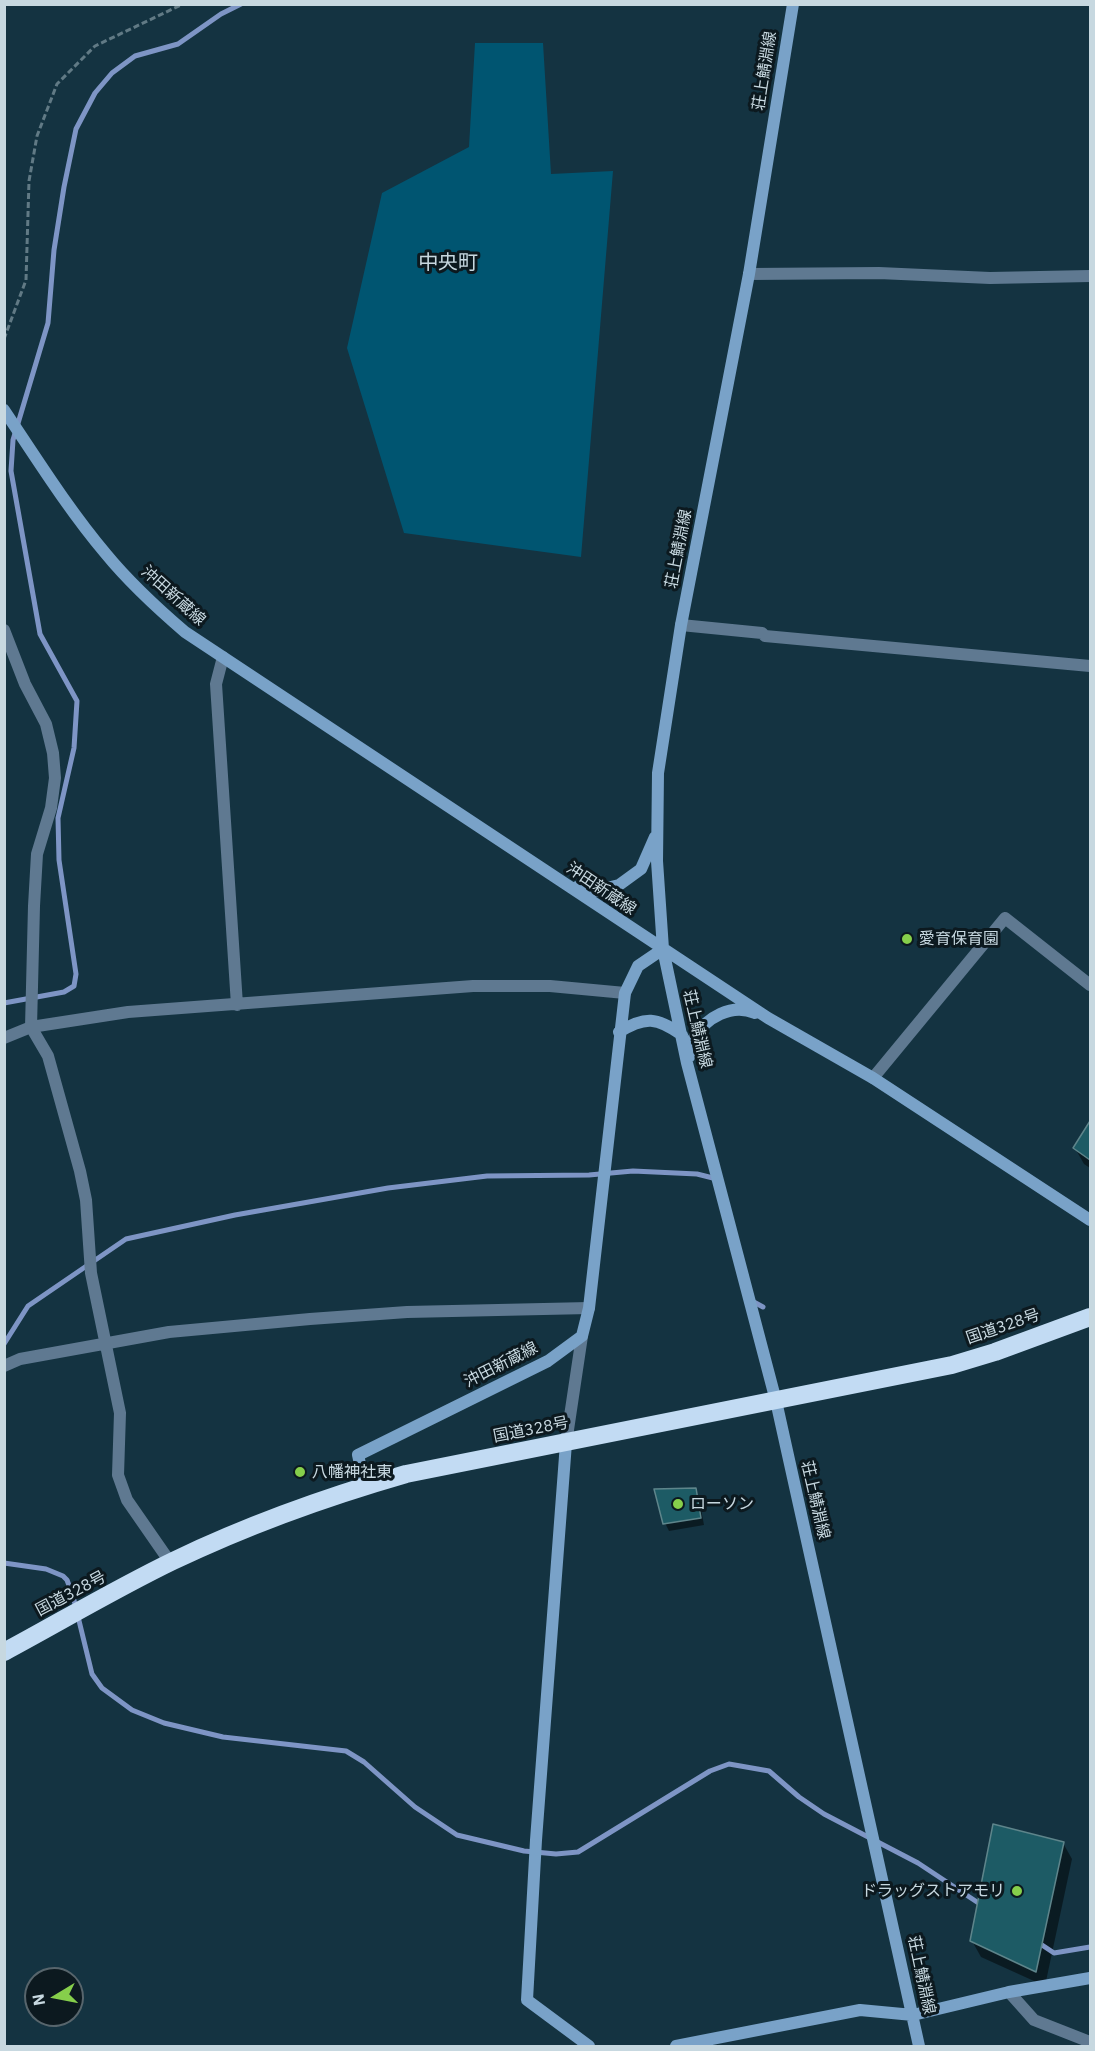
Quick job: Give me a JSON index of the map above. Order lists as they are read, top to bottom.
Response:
{
  "streets": {
    "highway": ["国道328号"],
    "main road": ["荘上鯖淵線", "沖田新蔵線"]
  },
  "crossings": [
    ["荘上鯖淵線", "沖田新蔵線"],
    ["荘上鯖淵線", "国道328号"],
    ["沖田新蔵線", "国道328号"]
  ],
  "districts": ["中央町"],
  "places": [
    "愛育保育園",
    "八幡神社東",
    "ローソン",
    "ドラッグストアモリ"
  ],
  "north": "left"
}
